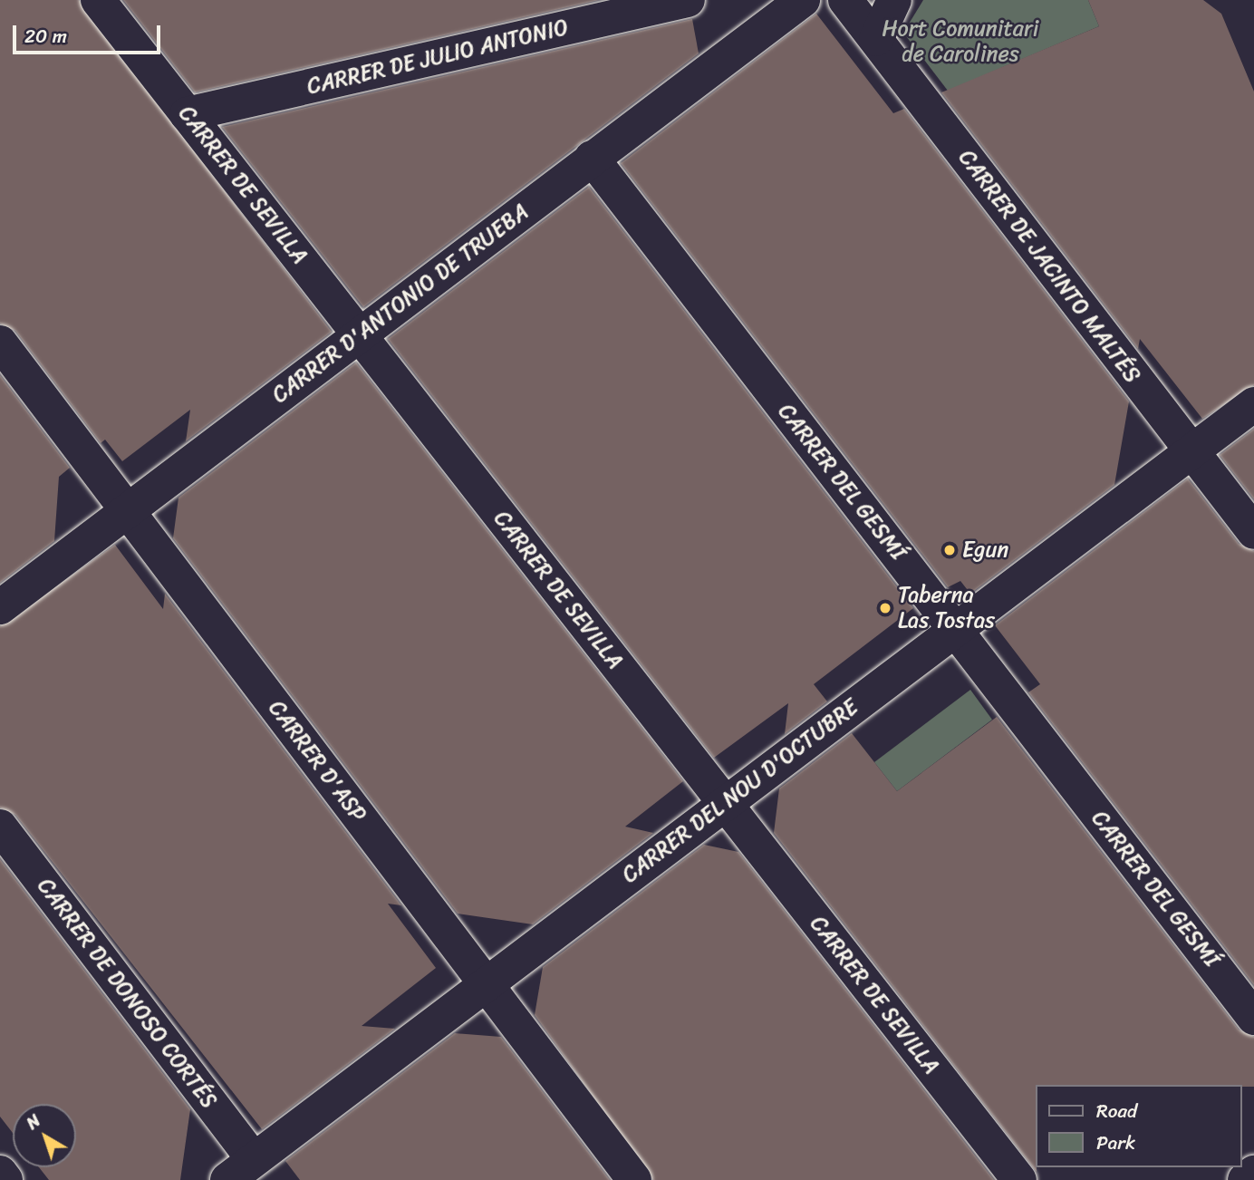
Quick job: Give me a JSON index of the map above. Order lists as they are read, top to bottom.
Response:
{
  "streets": {
    "street": [
      "CARRER DE JULIO ANTONIO",
      "CARRER DE SEVILLA",
      "CARRER DE JACINTO MALTÉS",
      "CARRER D'ANTONIO DE TRUEBA",
      "CARRER DEL GESMÍ",
      "CARRER D'ASP",
      "CARRER DEL NOU D'OCTUBRE",
      "CARRER DE DONOSO CORTÉS"
    ]
  },
  "crossings": [
    ["CARRER DE JULIO ANTONIO", "CARRER DE SEVILLA"],
    ["CARRER DE SEVILLA", "CARRER D'ANTONIO DE TRUEBA"],
    ["CARRER DE SEVILLA", "CARRER DEL NOU D'OCTUBRE"],
    ["CARRER DE JACINTO MALTÉS", "CARRER DEL NOU D'OCTUBRE"],
    ["CARRER D'ANTONIO DE TRUEBA", "CARRER DEL GESMÍ"],
    ["CARRER D'ANTONIO DE TRUEBA", "CARRER D'ASP"],
    ["CARRER DEL GESMÍ", "CARRER DEL NOU D'OCTUBRE"],
    ["CARRER D'ASP", "CARRER DEL NOU D'OCTUBRE"],
    ["CARRER DEL NOU D'OCTUBRE", "CARRER DE DONOSO CORTÉS"]
  ],
  "parks": ["Hort Comunitari de Carolines"],
  "places": ["Egun", "Taberna Las Tostas"],
  "legend": ["Road", "Park"],
  "scale_bar": "20 m",
  "north": "top left"
}
